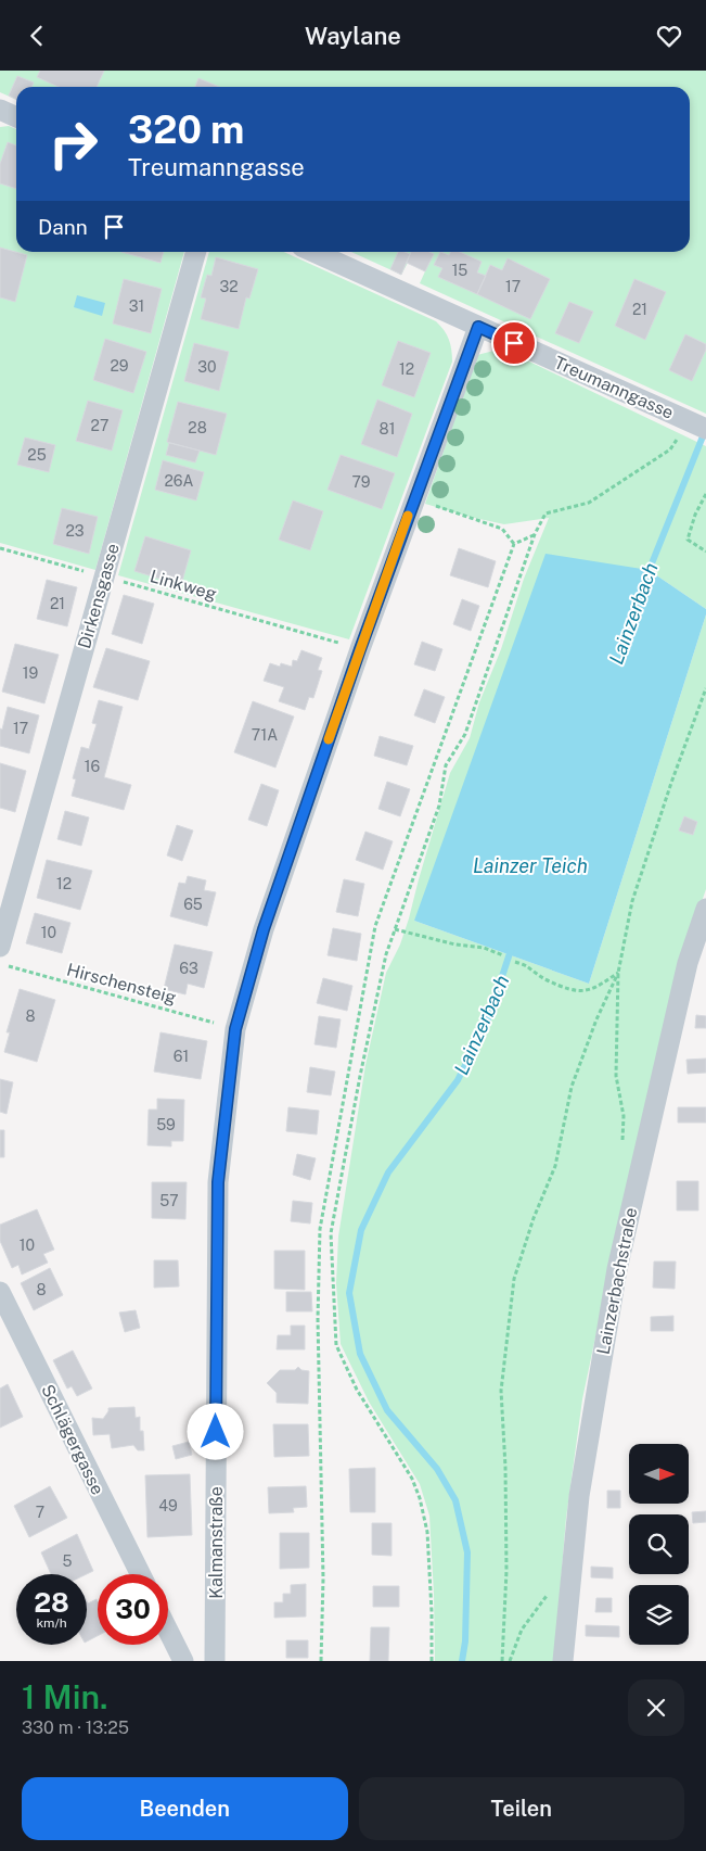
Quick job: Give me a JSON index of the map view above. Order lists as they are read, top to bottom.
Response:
{
  "streets": {
    "street": [
      "Treumanngasse",
      "Dirkensgasse",
      "Lainzerbachstraße",
      "Schlägergasse",
      "Kalmanstraße"
    ],
    "path": ["Linkweg", "Hirschensteig"]
  },
  "crossings": [
    ["Treumanngasse", "Kalmanstraße"],
    ["Linkweg", "Dirkensgasse"],
    ["Linkweg", "Kalmanstraße"],
    ["Hirschensteig", "Kalmanstraße"]
  ],
  "water": ["Lainzerbach", "Lainzer Teich"],
  "house_numbers": [
    "15",
    "32",
    "17",
    "31",
    "21",
    "29",
    "30",
    "12",
    "27",
    "28",
    "81",
    "25",
    "26A",
    "79",
    "23",
    "21",
    "19",
    "17",
    "71A",
    "16",
    "12",
    "65",
    "10",
    "63",
    "8",
    "61",
    "59",
    "57",
    "10",
    "8",
    "49",
    "7",
    "5"
  ],
  "north": "right",
  "page": {
    "header": "Waylane",
    "turn": ["320 m", "Treumanngasse"],
    "then": "Dann",
    "speed": "28 km/h",
    "limit": "30",
    "heading": ["1 Min.", "330 m · 13:25"],
    "buttons": ["Beenden", "Teilen"]
  }
}
